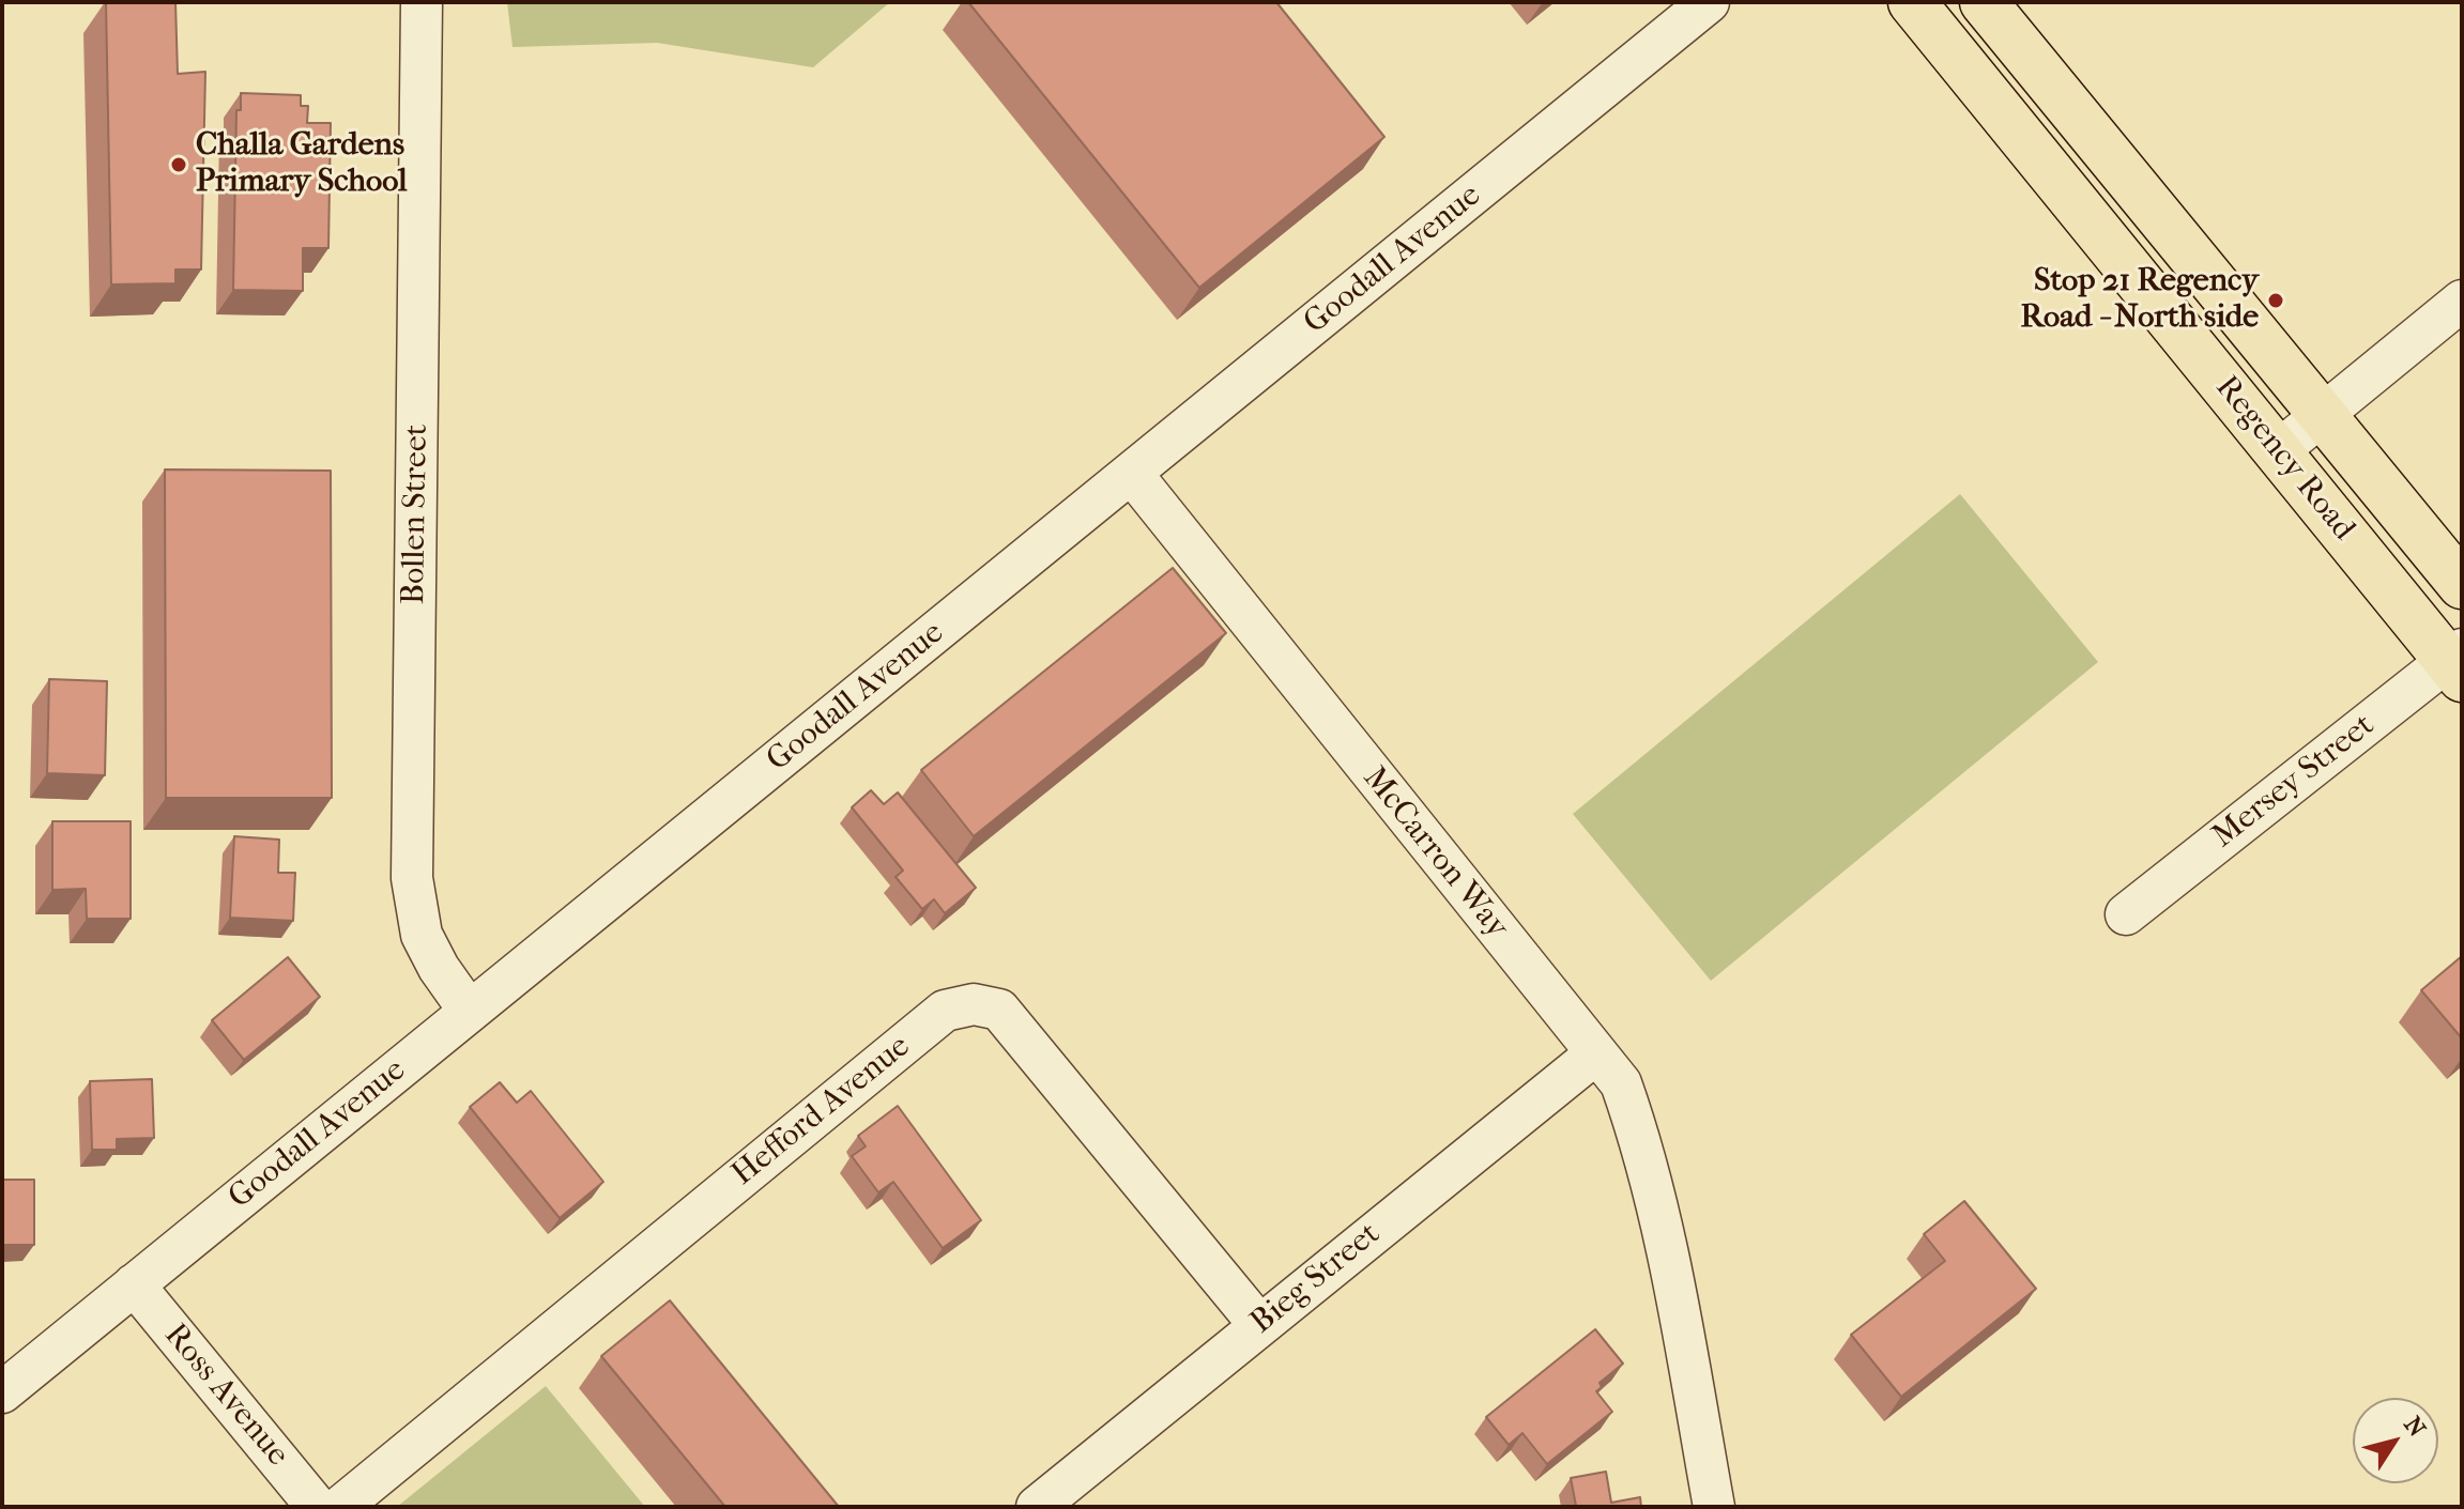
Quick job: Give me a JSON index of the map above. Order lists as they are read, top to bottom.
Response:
{
  "streets": {
    "main road": ["Regency Road"],
    "street": [
      "Goodall Avenue",
      "Bollen Street",
      "Mersey Street",
      "McCarron Way",
      "Hefford Avenue",
      "Bieg Street",
      "Ross Avenue"
    ]
  },
  "crossings": [
    ["Goodall Avenue", "Bollen Street"],
    ["Goodall Avenue", "McCarron Way"],
    ["Goodall Avenue", "Ross Avenue"],
    ["Regency Road", "Mersey Street"],
    ["McCarron Way", "Bieg Street"],
    ["Hefford Avenue", "Bieg Street"]
  ],
  "places": ["Challa Gardens Primary School", "Stop 21 Regency Road - North side"],
  "north": "top right"
}
